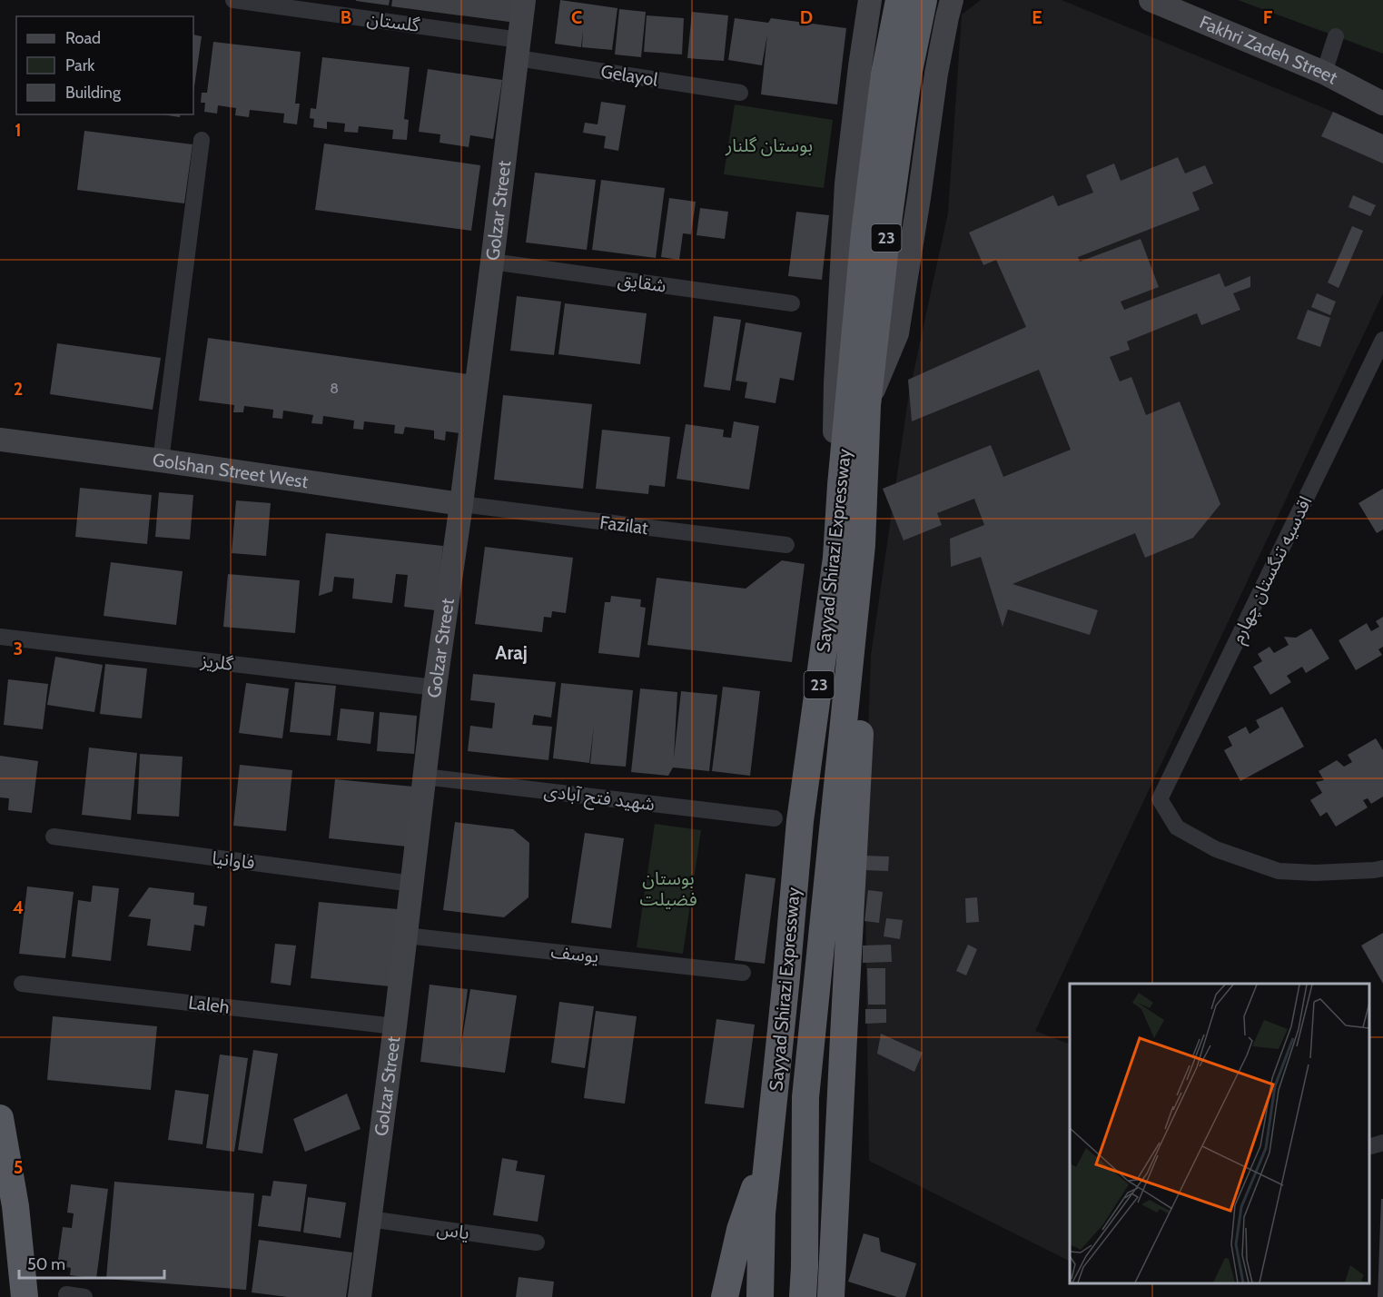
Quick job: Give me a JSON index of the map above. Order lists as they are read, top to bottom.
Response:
{
  "streets": {
    "highway": ["23", "Sayyad Shirazi Expressway"],
    "main road": ["Fakhri Zadeh Street", "Golzar Street", "Golshan Street West"],
    "street": [
      "گلستان",
      "Gelayol",
      "شقایق",
      "Fazilat",
      "اقدسیه تنگستان چهارم",
      "گلریز",
      "شهید فتح آبادی",
      "فاوانیا",
      "یوسف",
      "Laleh",
      "یاس"
    ]
  },
  "crossings": [
    ["گلستان", "Gelayol"],
    ["گلستان", "Golzar Street"],
    ["Gelayol", "Golzar Street"],
    ["Golzar Street", "شقایق"],
    ["Golzar Street", "Golshan Street West"],
    ["Golzar Street", "Fazilat"],
    ["Golzar Street", "گلریز"],
    ["Golzar Street", "شهید فتح آبادی"],
    ["Golzar Street", "فاوانیا"],
    ["Golzar Street", "یوسف"],
    ["Golzar Street", "Laleh"],
    ["Golzar Street", "یاس"],
    ["Golshan Street West", "Fazilat"]
  ],
  "districts": ["Araj"],
  "parks": ["بوستان گلنار", "بوستان فضیلت"],
  "house_numbers": ["8"],
  "legend": ["Road", "Park", "Building"],
  "scale_bar": "50 m",
  "grid": {
    "columns": [
      "B",
      "C",
      "D",
      "E",
      "F"
    ],
    "rows": [
      "1",
      "2",
      "3",
      "4",
      "5"
    ]
  }
}
